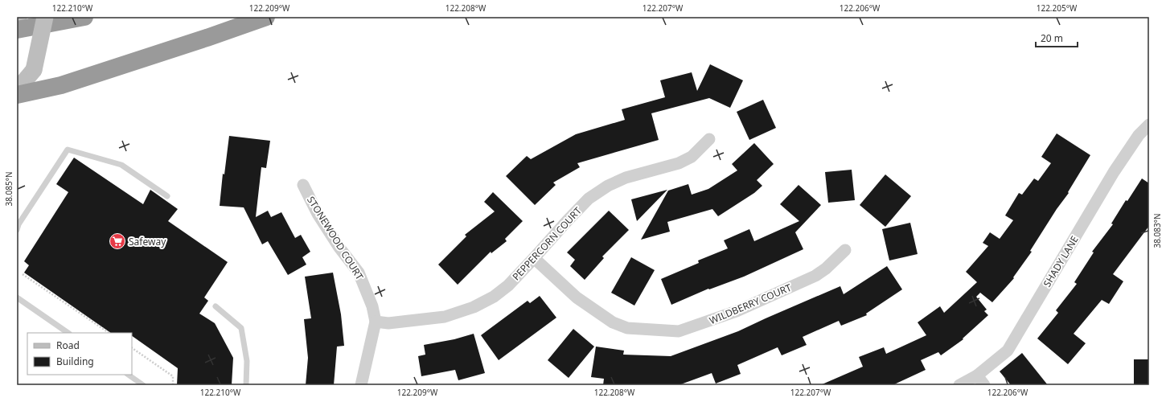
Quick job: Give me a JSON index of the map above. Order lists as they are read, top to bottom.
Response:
{
  "streets": {
    "street": [
      "STONEWOOD COURT",
      "PEPPERCORN COURT",
      "SHADY LANE",
      "WILDBERRY COURT"
    ]
  },
  "crossings": [
    ["STONEWOOD COURT", "PEPPERCORN COURT"],
    ["PEPPERCORN COURT", "WILDBERRY COURT"]
  ],
  "places": {
    "supermarket": ["Safeway"]
  },
  "legend": ["Road", "Building"],
  "scale_bar": "20 m",
  "coordinates": [
    "122.210°W",
    "122.209°W",
    "122.208°W",
    "122.207°W",
    "122.206°W",
    "122.205°W",
    "38.085°N",
    "38.083°N"
  ]
}
